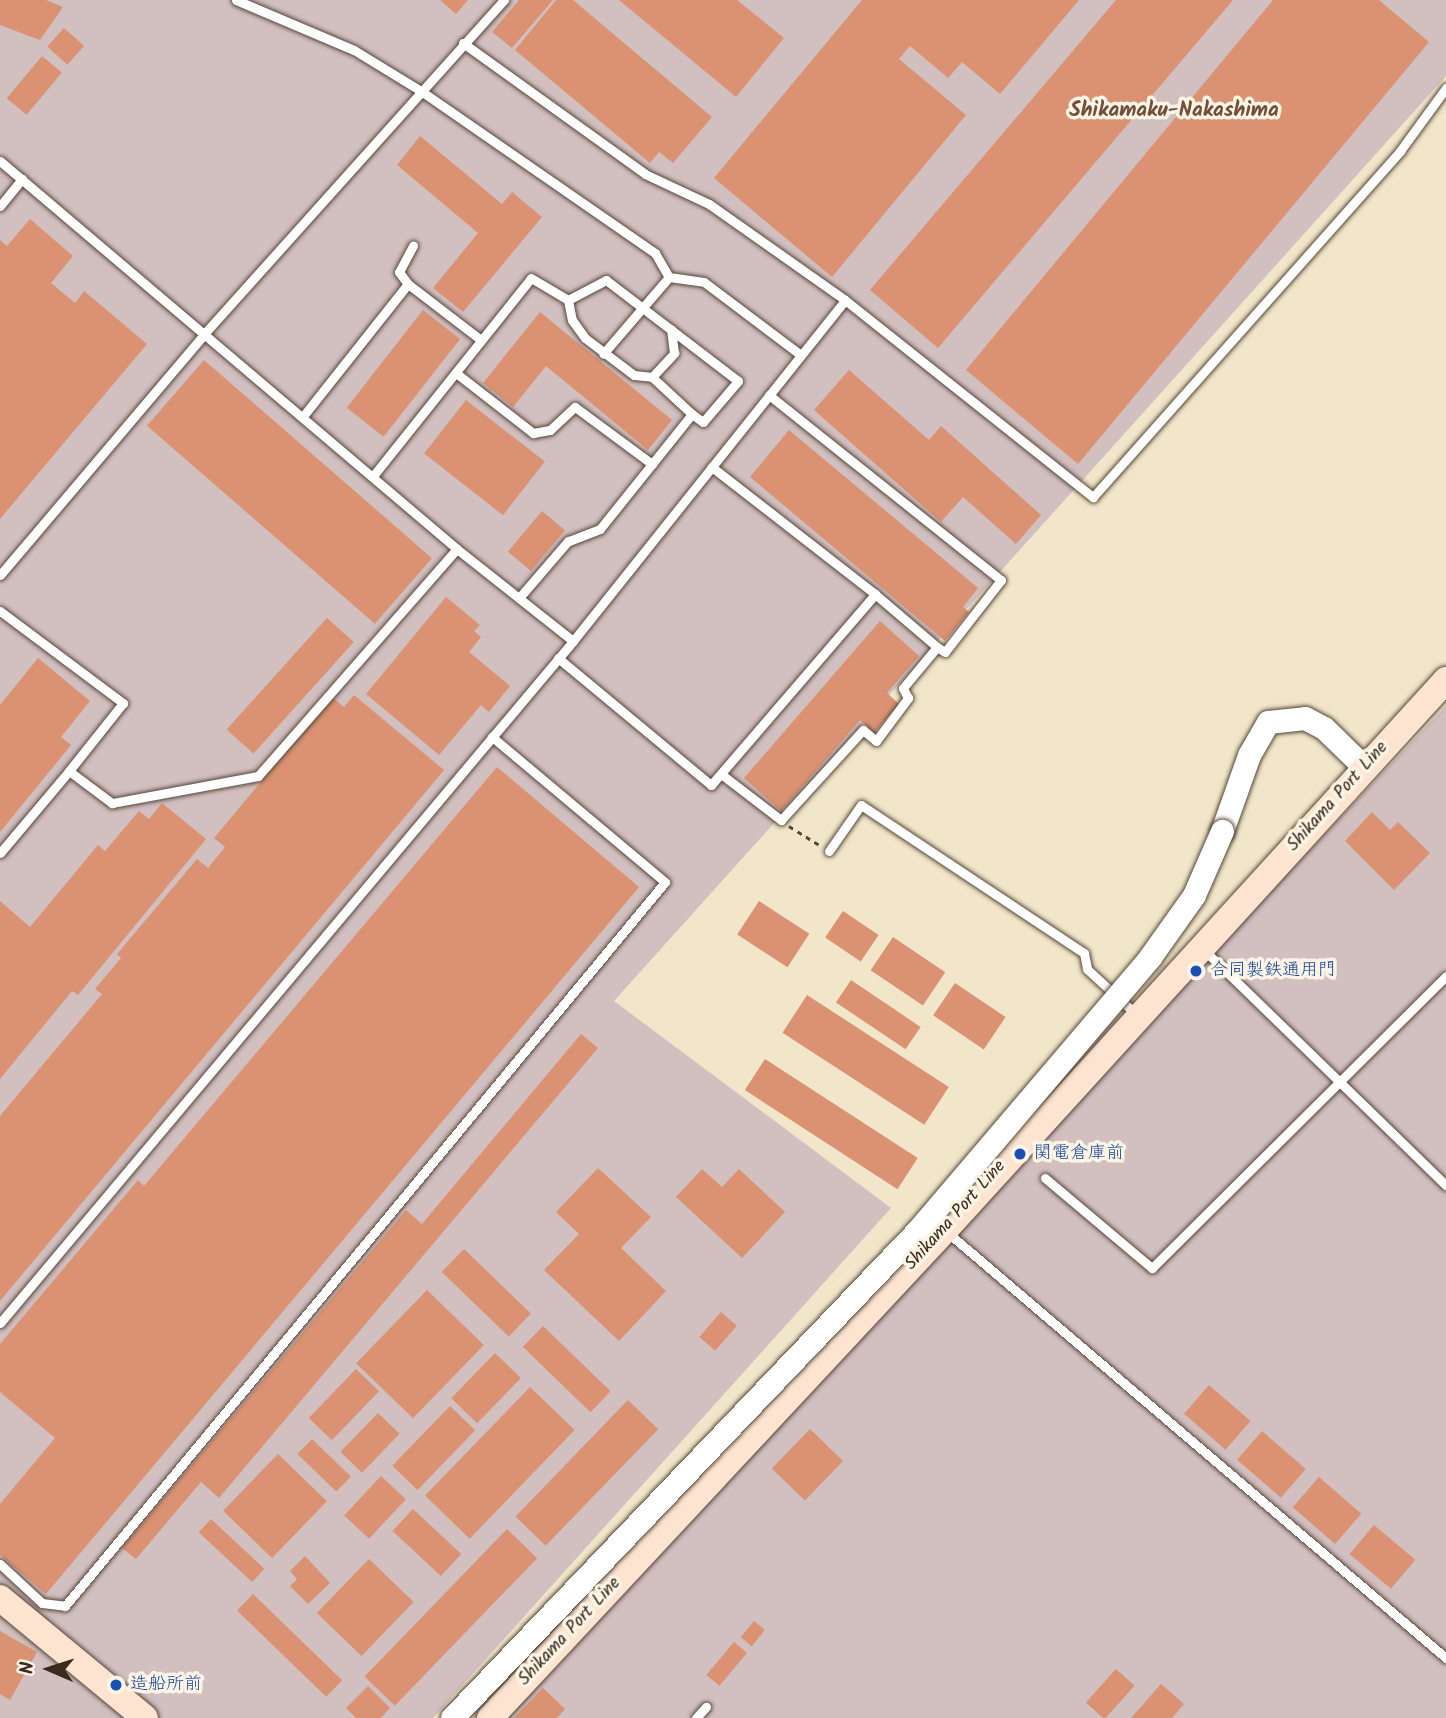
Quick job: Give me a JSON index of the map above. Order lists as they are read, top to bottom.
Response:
{
  "streets": {
    "main road": ["Shikama Port Line"]
  },
  "districts": ["Shikamaku-Nakashima"],
  "places": ["合同製鉄通用門", "関電倉庫前", "造船所前"],
  "north": "left"
}
